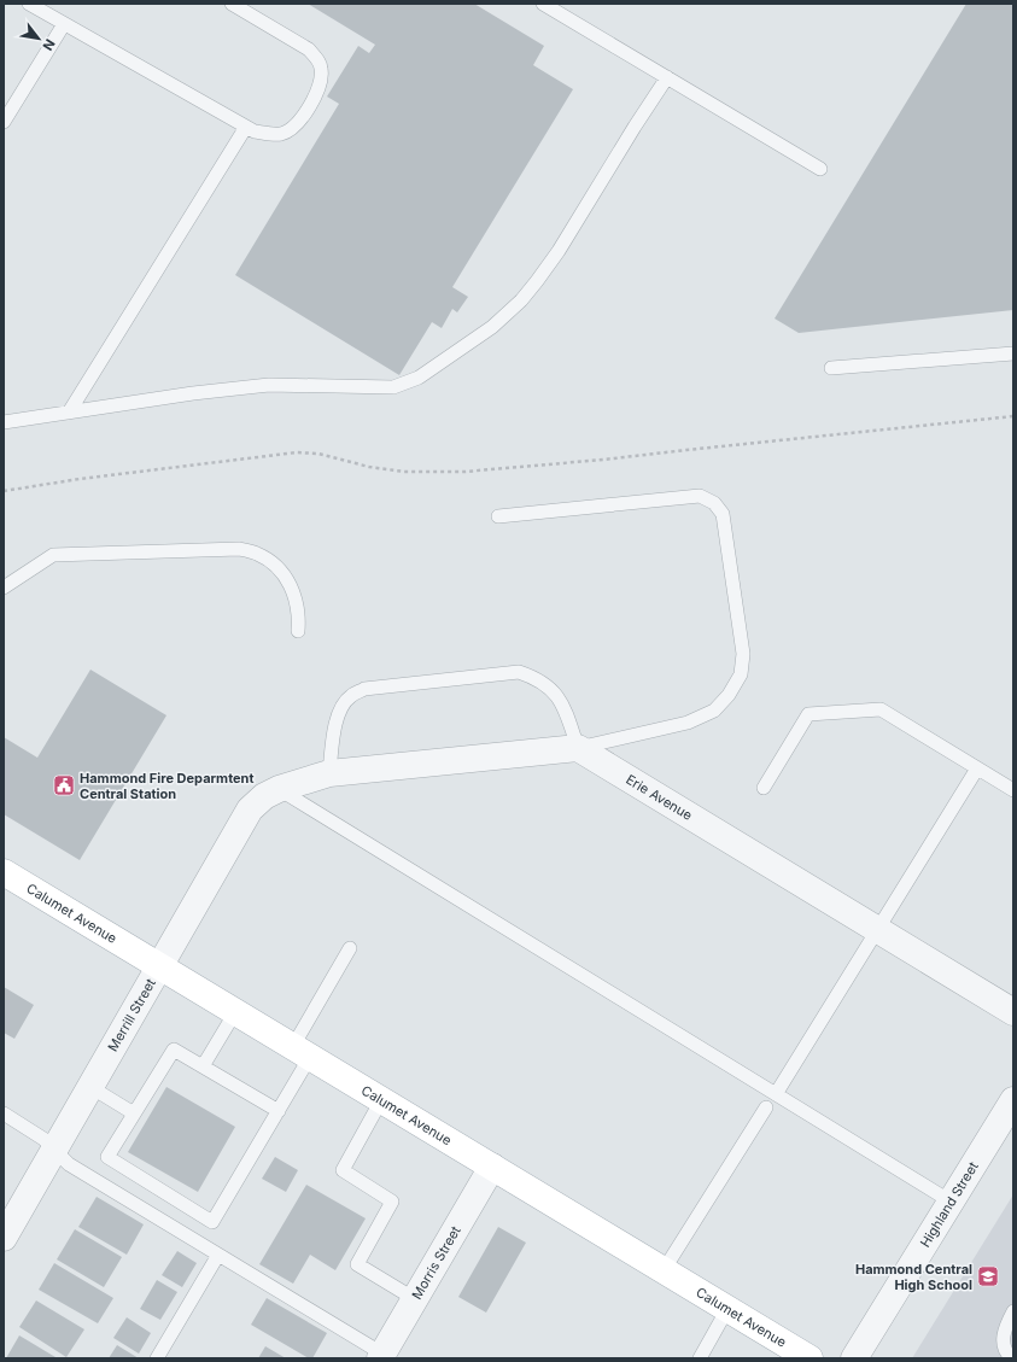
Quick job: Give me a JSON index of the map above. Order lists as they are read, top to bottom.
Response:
{
  "streets": {
    "main road": ["Calumet Avenue"],
    "street": [
      "Erie Avenue",
      "Merrill Street",
      "Highland Street",
      "Morris Street"
    ]
  },
  "crossings": [
    ["Calumet Avenue", "Merrill Street"],
    ["Calumet Avenue", "Morris Street"]
  ],
  "places": {
    "public building": ["Hammond Fire Deparmtent Central Station"],
    "school or university": ["Hammond Central High School"]
  },
  "north": "bottom right"
}
